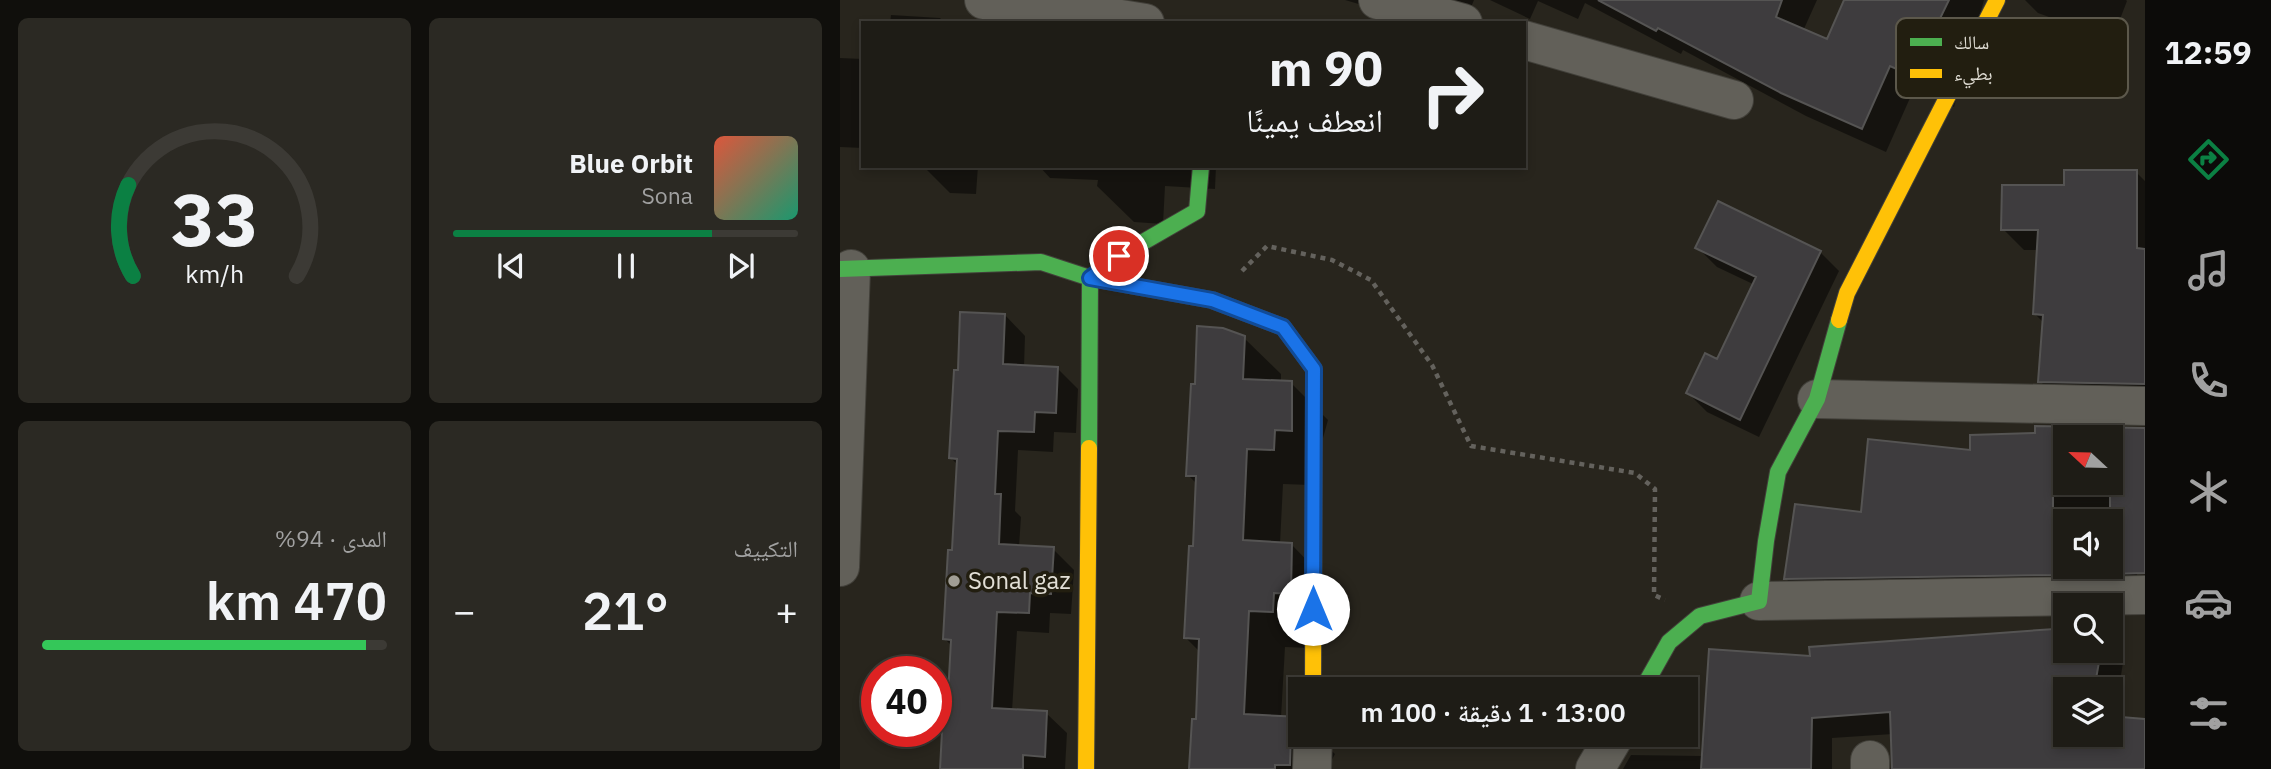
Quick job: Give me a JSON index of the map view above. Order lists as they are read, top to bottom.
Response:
{
  "places": ["Sonal gaz"],
  "legend": ["سالك", "بطيء"],
  "north": "left",
  "page": {
    "tabs": "12:59",
    "turn": ["90 m", "انعطف يمينًا"],
    "song": ["Blue Orbit", "Sona"],
    "tile": [
      "التكييف",
      ["المدى · 94%", "470 km"]
    ],
    "heat": ["−", "21°", "+"],
    "limit": "40",
    "trip": "13:00 · 1 دقيقة · 100 m",
    "gauge": ["33", "km/h"]
  }
}
